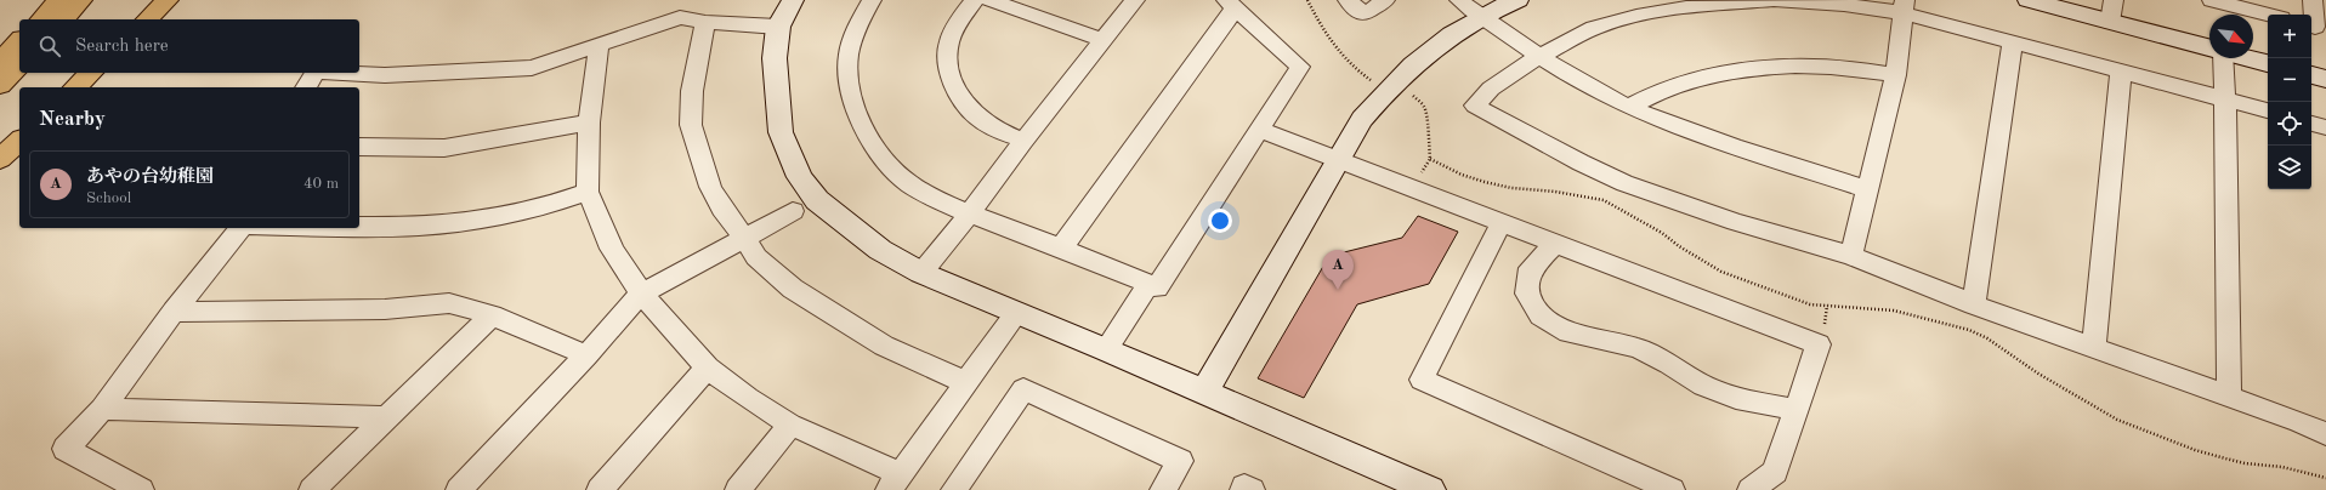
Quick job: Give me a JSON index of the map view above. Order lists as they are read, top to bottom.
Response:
{
  "north": "bottom right",
  "page": {
    "map_buttons": ["+", "−"],
    "search": "Search here",
    "heading": "Nearby",
    "list": [
      {
        "mark": "A",
        "name": "あやの台幼稚園",
        "note": "School",
        "value": "40 m"
      }
    ],
    "pins": "A"
  }
}
